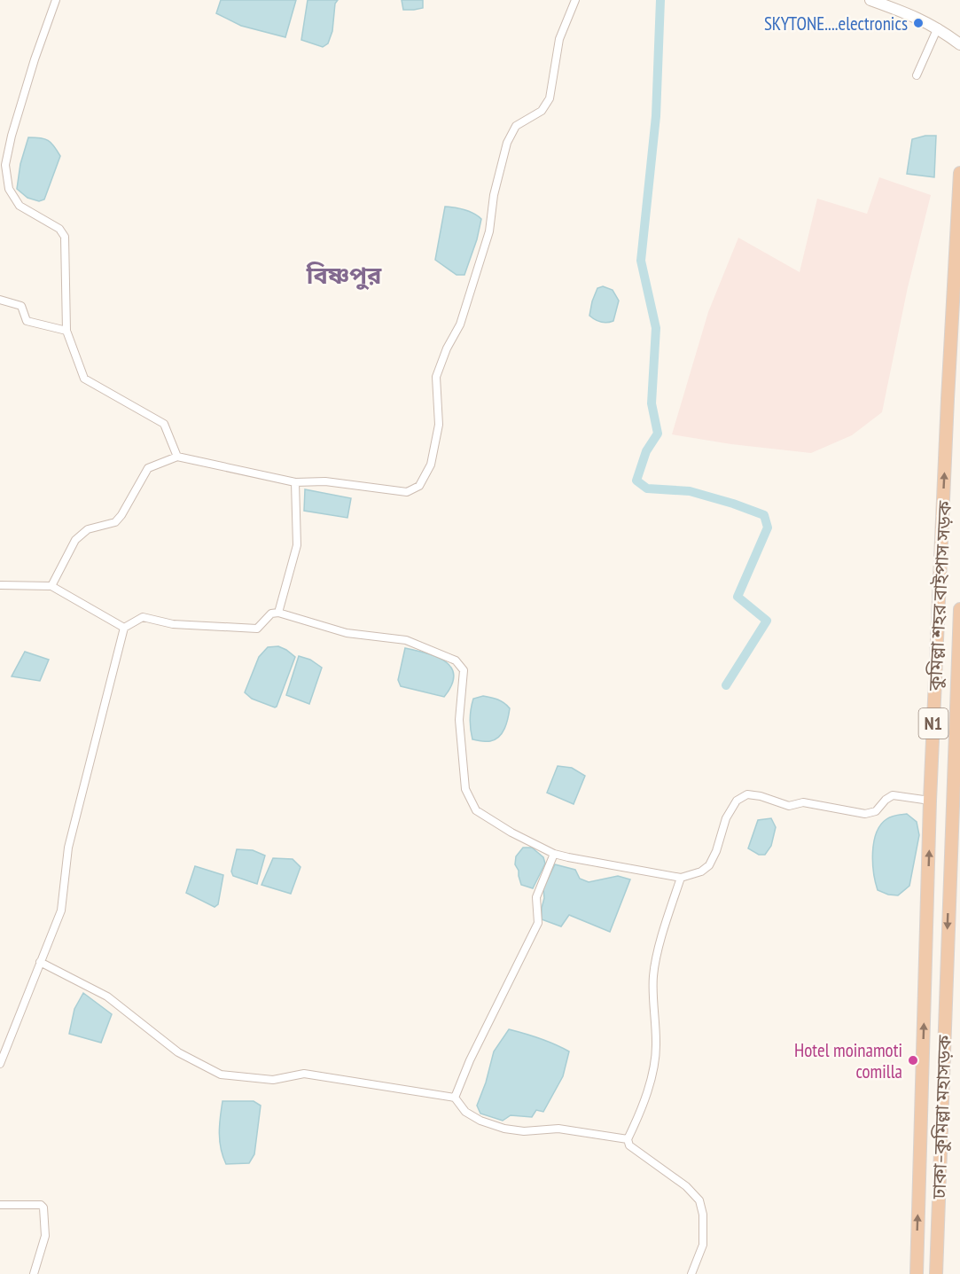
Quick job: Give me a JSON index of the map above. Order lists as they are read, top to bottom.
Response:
{
  "streets": {
    "highway": ["কুমিল্লা শহর বাইপাস সড়ক", "N1", "ঢাকা–কুমিল্লা মহাসড়ক"]
  },
  "one_way": ["কুমিল্লা শহর বাইপাস সড়ক", "ঢাকা–কুমিল্লা মহাসড়ক"],
  "districts": ["বিষ্ণপুর"],
  "places": ["SKYTONE....electronics", "Hotel moinamoti comilla"]
}
